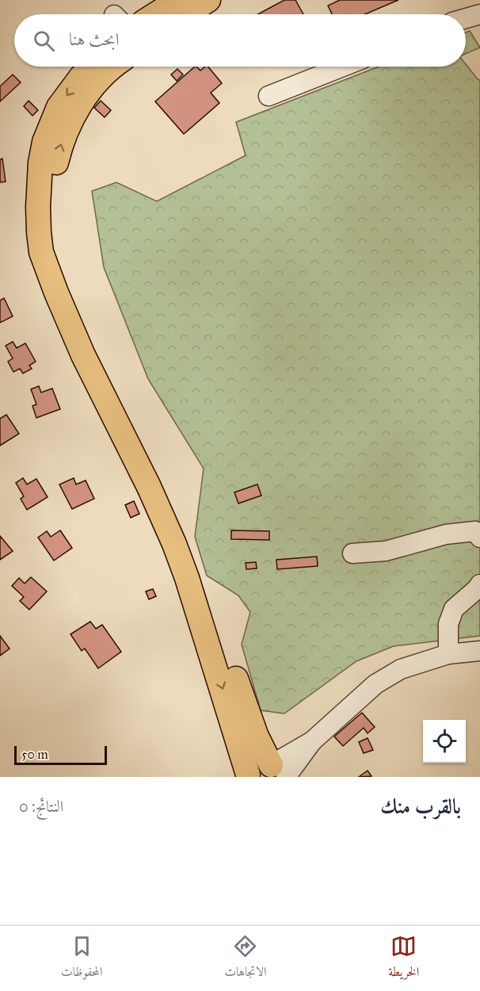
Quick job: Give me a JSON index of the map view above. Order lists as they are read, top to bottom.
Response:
{
  "scale_bar": "50 m",
  "page": {
    "search": "ابحث هنا",
    "scale": "50 m",
    "heading": ["بالقرب منك", "النتائج: 0"],
    "nav": ["الخريطة", "الاتجاهات", "المحفوظات"]
  }
}
